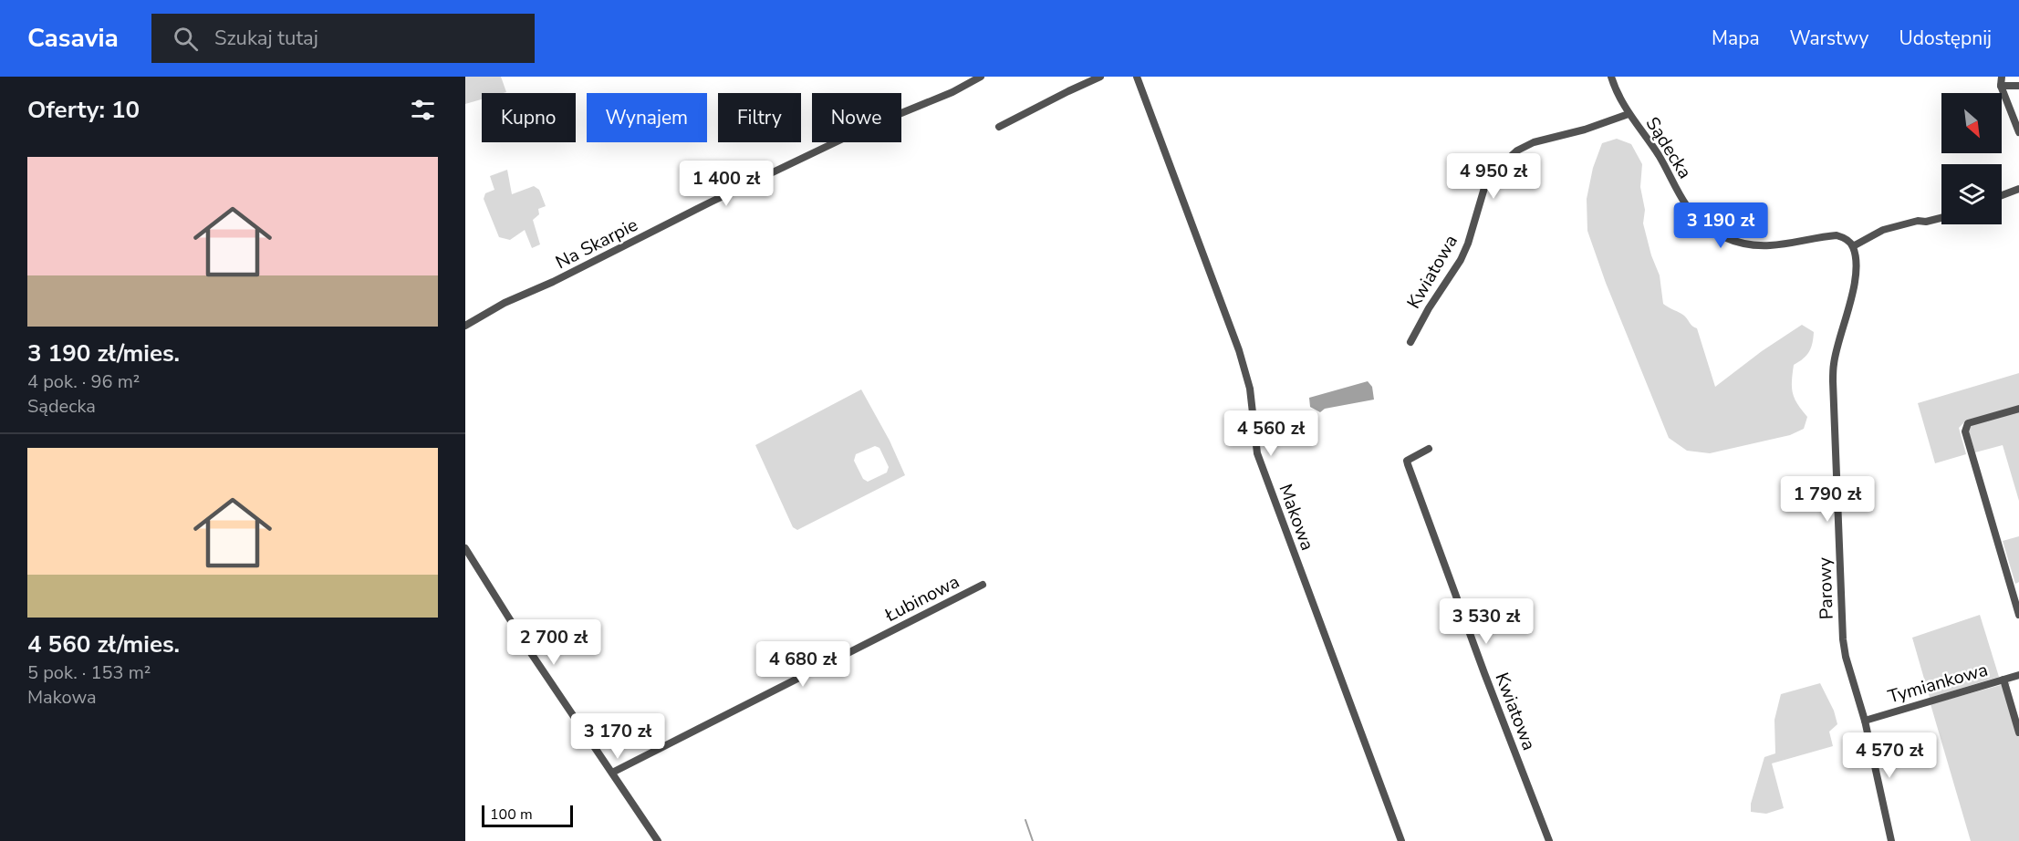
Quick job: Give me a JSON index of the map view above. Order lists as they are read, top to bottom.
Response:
{
  "streets": {
    "street": [
      "Sądecka",
      "Na Skarpie",
      "Kwiatowa",
      "Makowa",
      "Parowy",
      "Łubinowa",
      "Tymiankowa"
    ]
  },
  "crossings": [
    ["Sądecka", "Kwiatowa"],
    ["Sądecka", "Parowy"],
    ["Parowy", "Tymiankowa"]
  ],
  "scale_bar": "100 m",
  "north": "bottom right",
  "page": {
    "header": "Casavia",
    "search": "Szukaj tutaj",
    "nav": ["Mapa", "Warstwy", "Udostępnij"],
    "heading": "Oferty: 10",
    "chip": [
      "Kupno",
      "Wynajem",
      "Filtry",
      "Nowe"
    ],
    "list": [
      {
        "name": "3 190 zł/mies.",
        "note": "4 pok. · 96 m² · Sądecka"
      },
      {
        "name": "4 560 zł/mies.",
        "note": "5 pok. · 153 m² · Makowa"
      }
    ],
    "price": [
      "4 950 zł",
      "1 400 zł",
      "3 190 zł",
      "4 560 zł",
      "1 790 zł",
      "3 530 zł",
      "2 700 zł",
      "4 680 zł",
      "3 170 zł",
      "4 570 zł"
    ],
    "scale": "100 m"
  }
}
